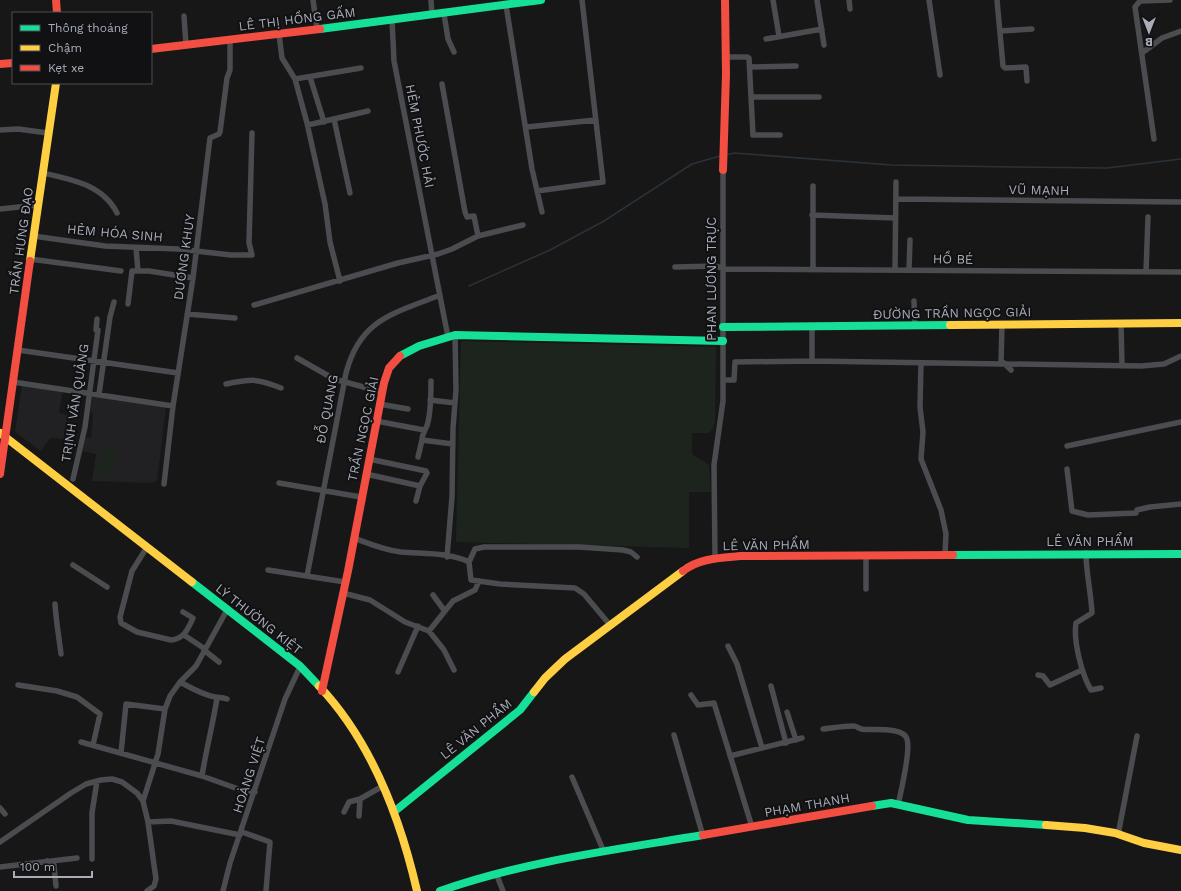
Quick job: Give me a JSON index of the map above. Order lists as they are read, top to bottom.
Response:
{
  "streets": {
    "street": [
      "LÊ THỊ HỒNG GẤM",
      "HẺM PHƯỚC HẢI",
      "VŨ MẠNH",
      "HẺM HÓA SINH",
      "TRẦN HƯNG ĐẠO",
      "DƯƠNG KHUY",
      "HỒ BÉ",
      "PHAN LƯƠNG TRỰC",
      "ĐƯỜNG TRẦN NGỌC GIẢI",
      "TRỊNH VĂN QUẢNG",
      "ĐỖ QUANG",
      "TRẦN NGỌC GIẢI",
      "LÊ VĂN PHẨM",
      "LÝ THƯỜNG KIỆT",
      "HOÀNG VIỆT",
      "PHẠM THANH"
    ]
  },
  "crossings": [
    ["LÊ THỊ HỒNG GẤM", "HẺM PHƯỚC HẢI"],
    ["LÊ THỊ HỒNG GẤM", "DƯƠNG KHUY"],
    ["HẺM PHƯỚC HẢI", "ĐỖ QUANG"],
    ["HẺM PHƯỚC HẢI", "TRẦN NGỌC GIẢI"],
    ["HẺM HÓA SINH", "TRẦN HƯNG ĐẠO"],
    ["HẺM HÓA SINH", "DƯƠNG KHUY"],
    ["TRẦN HƯNG ĐẠO", "LÝ THƯỜNG KIỆT"],
    ["HỒ BÉ", "PHAN LƯƠNG TRỰC"],
    ["PHAN LƯƠNG TRỰC", "ĐƯỜNG TRẦN NGỌC GIẢI"],
    ["PHAN LƯƠNG TRỰC", "TRẦN NGỌC GIẢI"],
    ["PHAN LƯƠNG TRỰC", "LÊ VĂN PHẨM"],
    ["TRẦN NGỌC GIẢI", "LÝ THƯỜNG KIỆT"],
    ["LÊ VĂN PHẨM", "LÝ THƯỜNG KIỆT"],
    ["LÝ THƯỜNG KIỆT", "HOÀNG VIỆT"]
  ],
  "legend": ["Thông thoáng", "Chậm", "Kẹt xe"],
  "scale_bar": "100 m",
  "north": "bottom"
}
